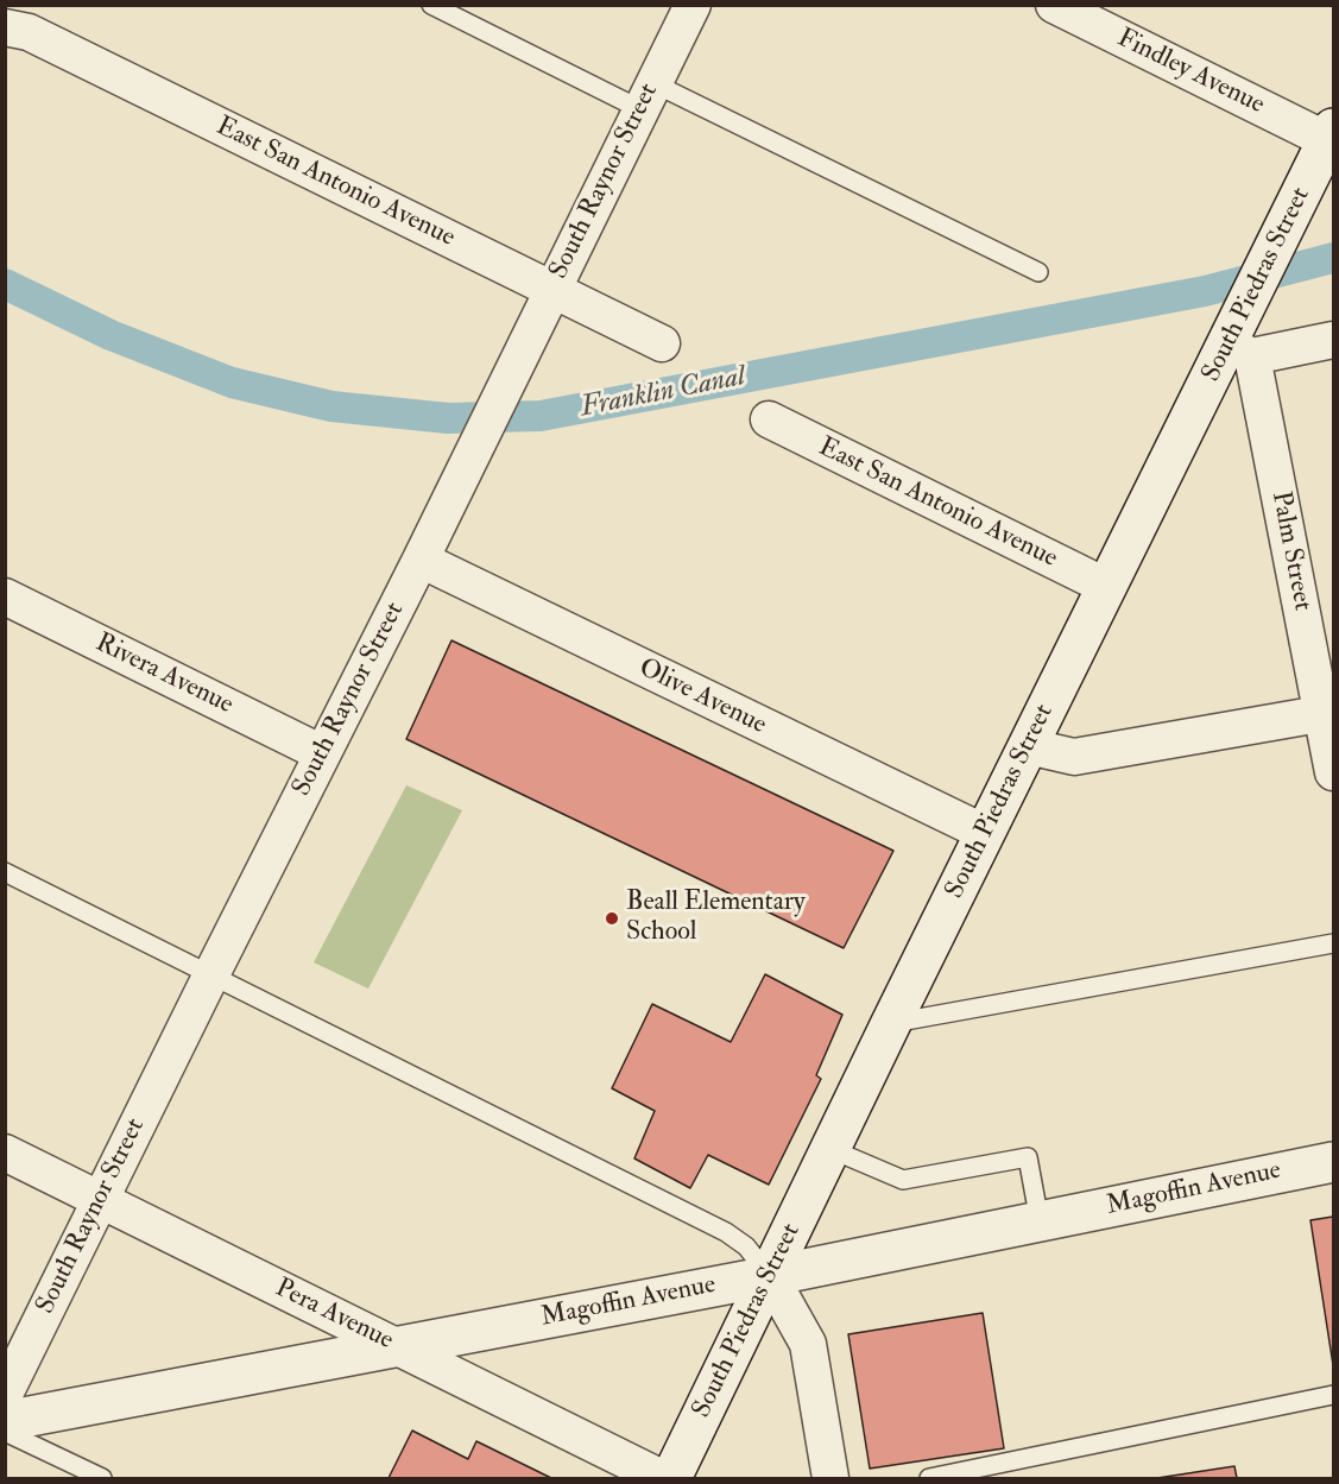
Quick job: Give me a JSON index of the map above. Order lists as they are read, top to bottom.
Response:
{
  "streets": {
    "main road": ["South Piedras Street", "Magoffin Avenue"],
    "street": [
      "Findley Avenue",
      "South Raynor Street",
      "East San Antonio Avenue",
      "Palm Street",
      "Rivera Avenue",
      "Olive Avenue",
      "Pera Avenue"
    ]
  },
  "crossings": [
    ["Findley Avenue", "South Piedras Street"],
    ["South Raynor Street", "East San Antonio Avenue"],
    ["South Raynor Street", "Rivera Avenue"],
    ["South Raynor Street", "Olive Avenue"],
    ["South Raynor Street", "Pera Avenue"],
    ["East San Antonio Avenue", "South Piedras Street"],
    ["South Piedras Street", "Palm Street"],
    ["South Piedras Street", "Olive Avenue"],
    ["South Piedras Street", "Magoffin Avenue"],
    ["Magoffin Avenue", "Pera Avenue"]
  ],
  "water": ["Franklin Canal"],
  "places": ["Beall Elementary School"]
}
